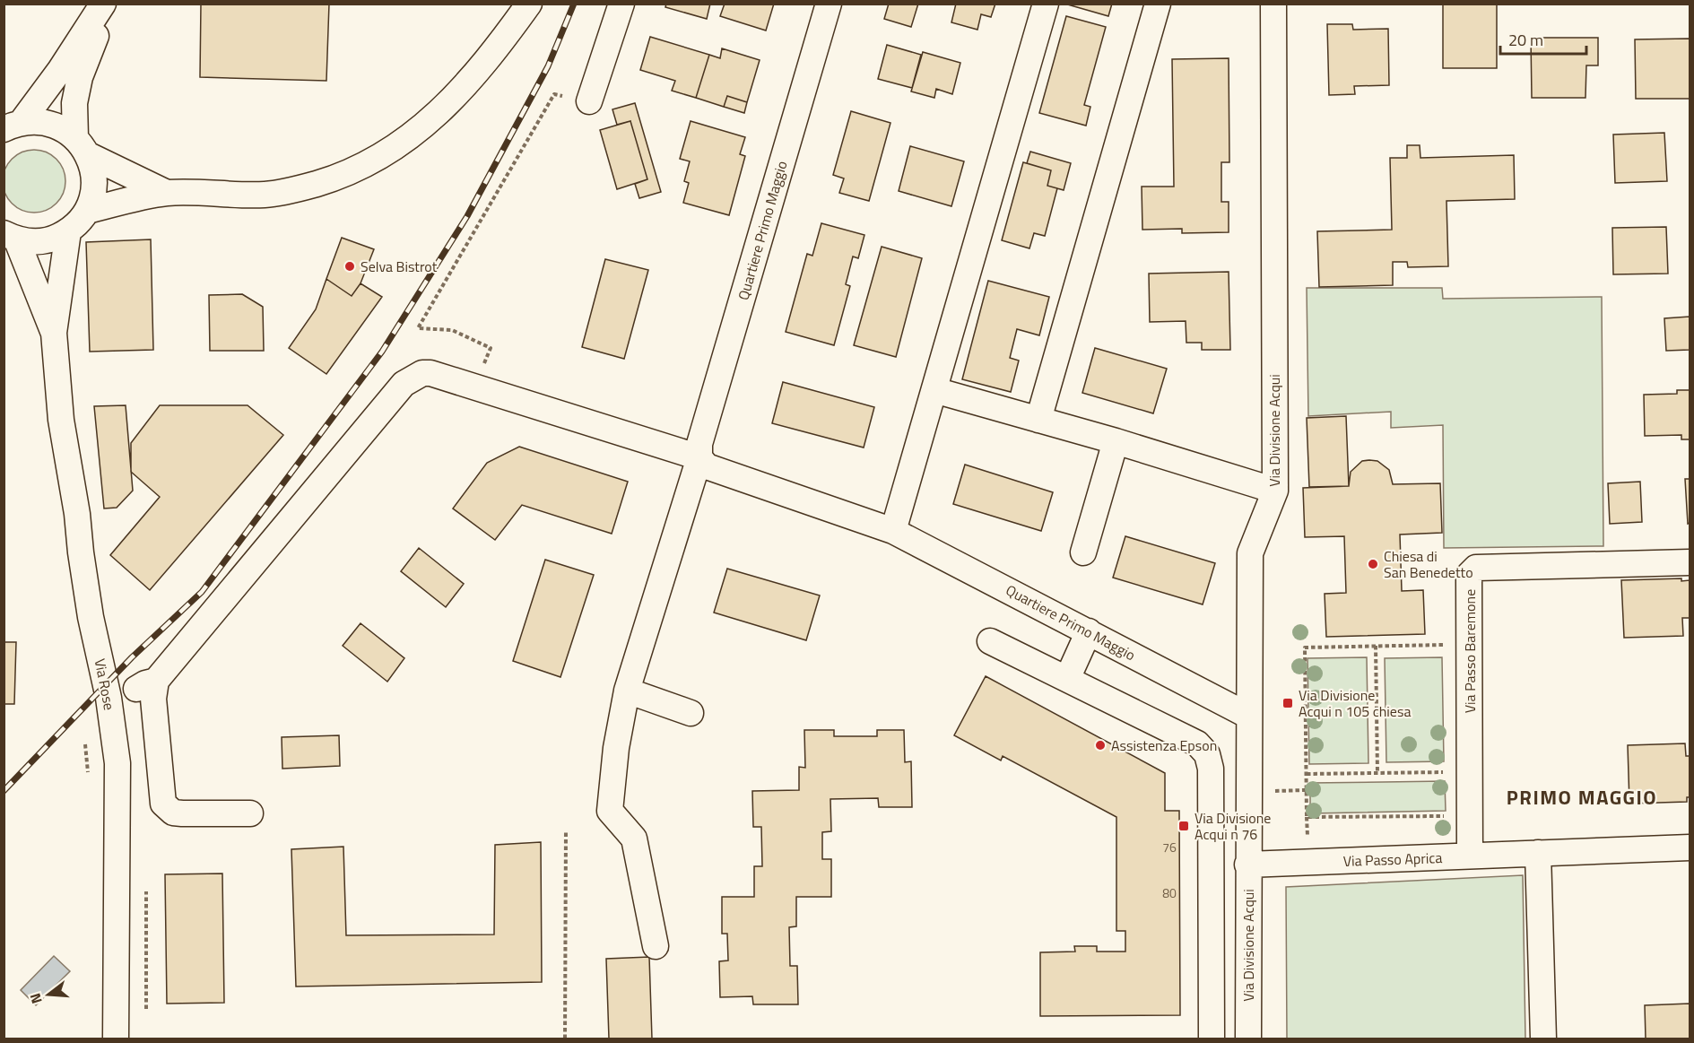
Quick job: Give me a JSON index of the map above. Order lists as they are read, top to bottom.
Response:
{
  "streets": {
    "street": [
      "Quartiere Primo Maggio",
      "Via Divisione Acqui",
      "Via Passo Baremone",
      "Via Rose",
      "Via Passo Aprica"
    ]
  },
  "crossings": [
    ["Quartiere Primo Maggio", "Via Divisione Acqui"],
    ["Via Divisione Acqui", "Via Passo Aprica"],
    ["Via Passo Baremone", "Via Passo Aprica"]
  ],
  "districts": ["PRIMO MAGGIO"],
  "places": {
    "other": ["Selva Bistrot", "Chiesa di San Benedetto", "Assistenza Epson"],
    "transit": ["Via Divisione Acqui n 105 chiesa", "Via Divisione Acqui n 76"]
  },
  "house_numbers": ["76", "80"],
  "scale_bar": "20 m",
  "north": "left"
}
